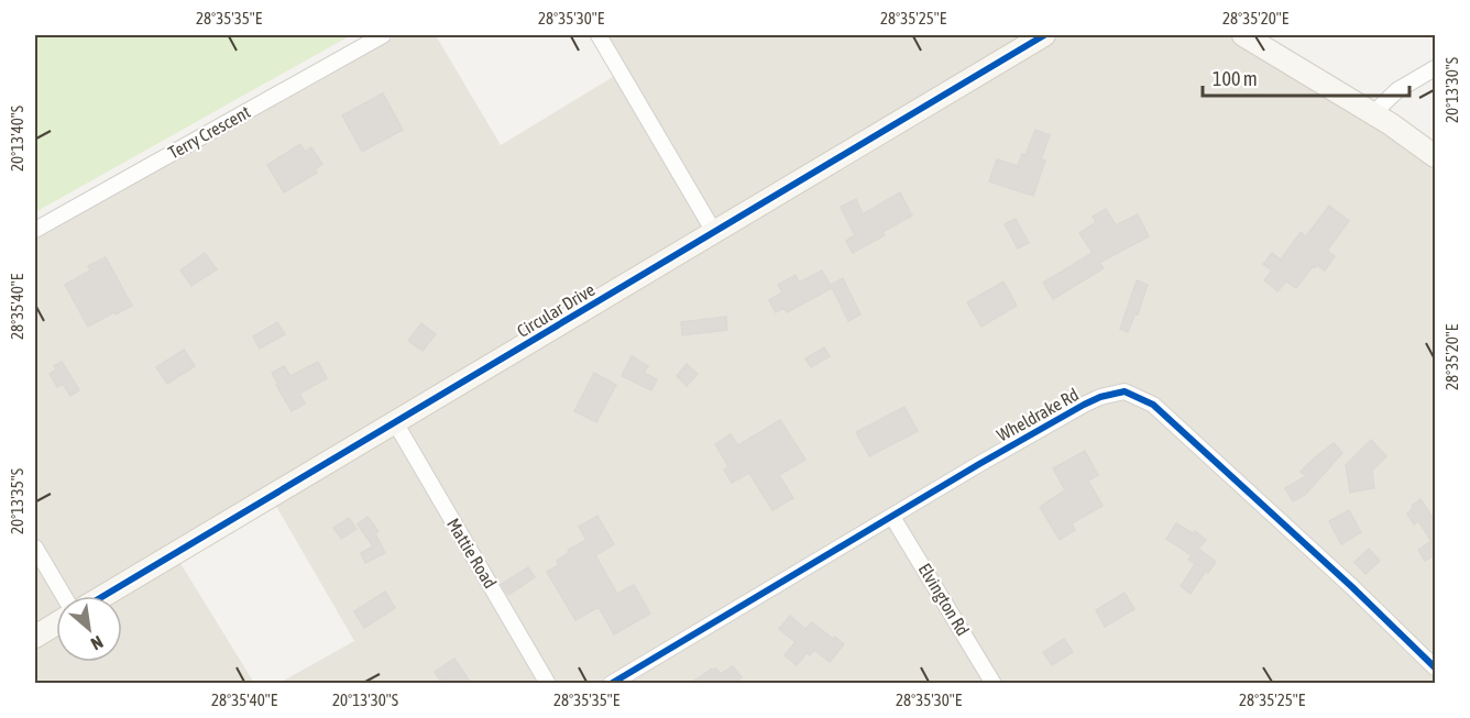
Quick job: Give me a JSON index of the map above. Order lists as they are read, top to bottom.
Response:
{
  "streets": {
    "street": [
      "Terry Crescent",
      "Circular Drive",
      "Wheldrake Rd",
      "Mattie Road",
      "Elvington Rd"
    ]
  },
  "crossings": [
    ["Circular Drive", "Mattie Road"],
    ["Wheldrake Rd", "Elvington Rd"]
  ],
  "scale_bar": "100 m",
  "north": "bottom right",
  "coordinates": [
    "28°35'35\"E",
    "28°35'30\"E",
    "28°35'25\"E",
    "28°35'20\"E",
    "20°13'30\"S",
    "20°13'40\"S",
    "28°35'40\"E",
    "20°13'35\"S"
  ]
}
